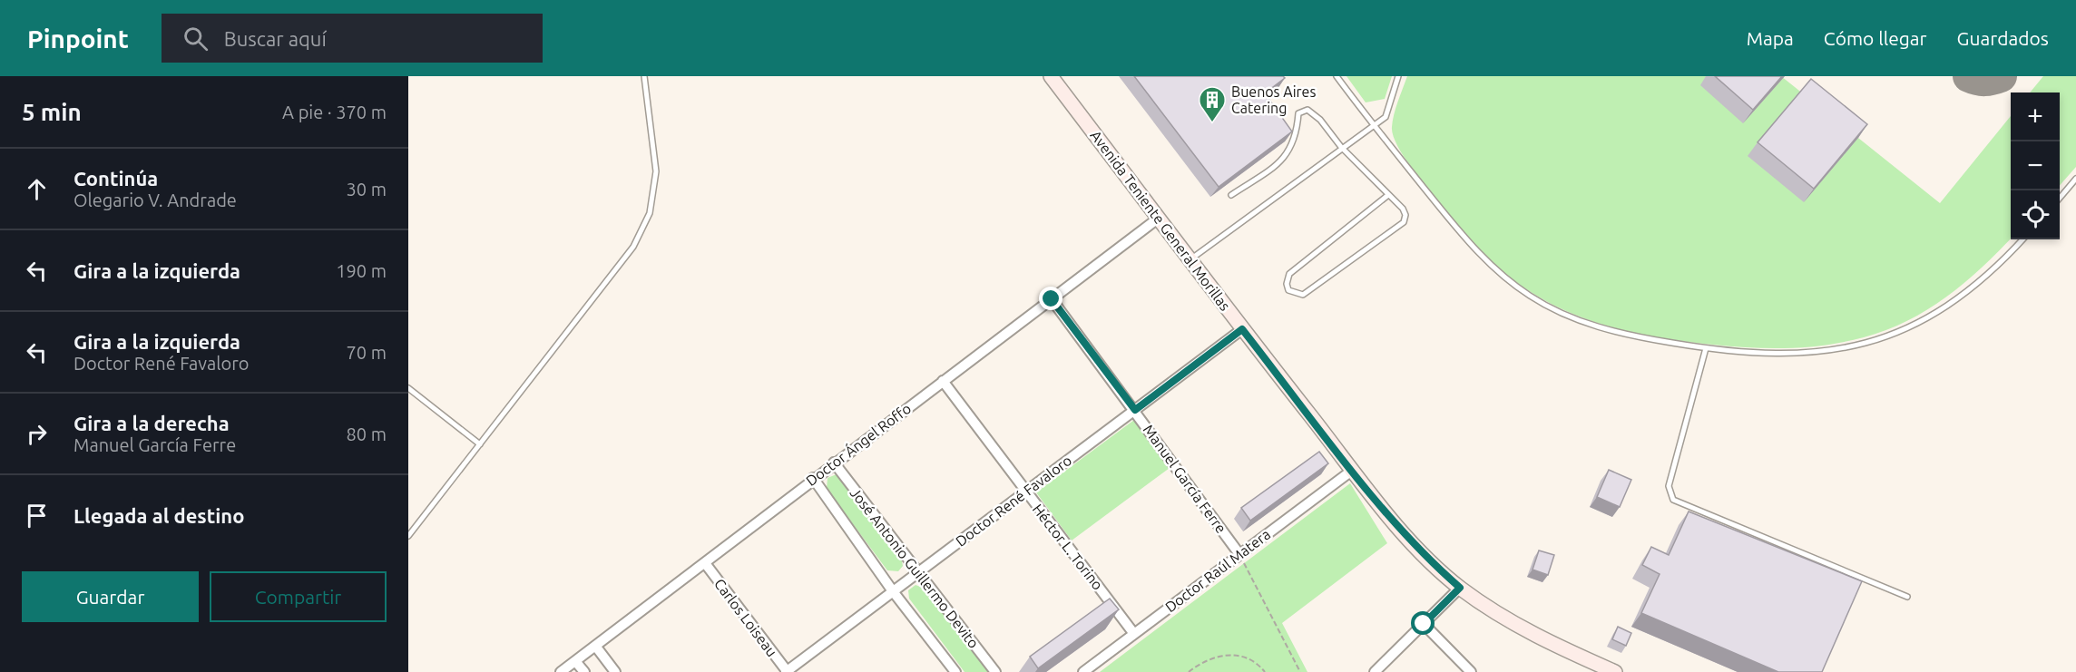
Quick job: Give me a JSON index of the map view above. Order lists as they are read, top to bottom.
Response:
{
  "streets": {
    "main road": ["Avenida Teniente General Morillas"],
    "street": [
      "Doctor Ángel Roffo",
      "Manuel García Ferre",
      "Doctor René Favaloro",
      "Héctor L. Torino",
      "José Antonio Guillermo Devito",
      "Doctor Raúl Matera",
      "Carlos Loiseau"
    ]
  },
  "crossings": [
    ["Avenida Teniente General Morillas", "Doctor Ángel Roffo"],
    ["Avenida Teniente General Morillas", "Doctor René Favaloro"],
    ["Avenida Teniente General Morillas", "Doctor Raúl Matera"],
    ["Doctor Ángel Roffo", "Manuel García Ferre"],
    ["Doctor Ángel Roffo", "Héctor L. Torino"],
    ["Doctor Ángel Roffo", "José Antonio Guillermo Devito"],
    ["Doctor Ángel Roffo", "Carlos Loiseau"],
    ["Manuel García Ferre", "Doctor René Favaloro"],
    ["Manuel García Ferre", "Doctor Raúl Matera"],
    ["Doctor René Favaloro", "Héctor L. Torino"],
    ["Doctor René Favaloro", "José Antonio Guillermo Devito"],
    ["Doctor René Favaloro", "Carlos Loiseau"],
    ["Héctor L. Torino", "Doctor Raúl Matera"]
  ],
  "places": {
    "building": ["Buenos Aires Catering"]
  },
  "page": {
    "header": "Pinpoint",
    "search": "Buscar aquí",
    "nav": ["Mapa", "Cómo llegar", "Guardados"],
    "heading": ["5 min", "A pie · 370 m"],
    "map_buttons": ["+", "−"],
    "list": [
      ["Continúa", "Olegario V. Andrade", "30 m"],
      ["Gira a la izquierda", "190 m"],
      ["Gira a la izquierda", "Doctor René Favaloro", "70 m"],
      ["Gira a la derecha", "Manuel García Ferre", "80 m"],
      "Llegada al destino"
    ],
    "buttons": ["Guardar", "Compartir"]
  }
}
